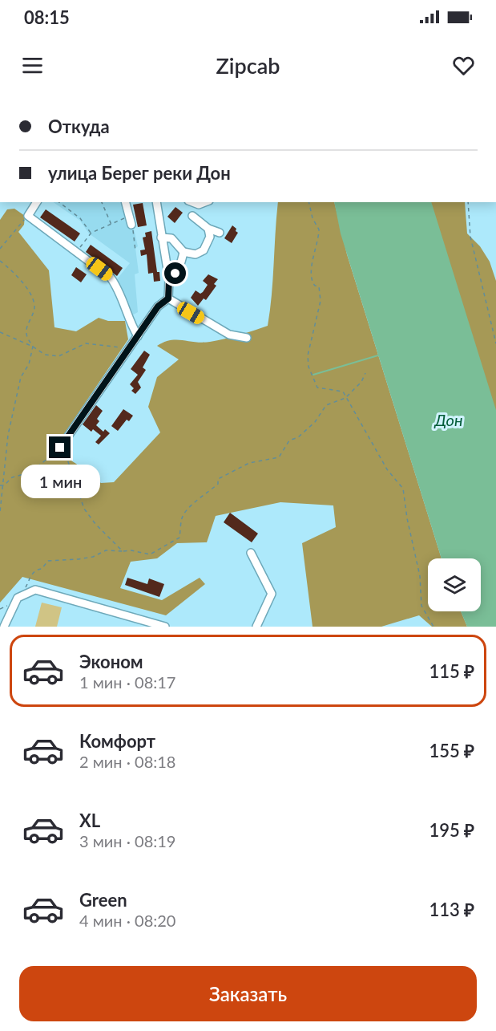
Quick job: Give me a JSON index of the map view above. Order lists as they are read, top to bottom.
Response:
{
  "water": ["Дон"],
  "page": {
    "status": "08:15",
    "header": "Zipcab",
    "banner": ["Откуда", "улица Берег реки Дон"],
    "bubble": "1 мин",
    "list": [
      {
        "name": "Эконом",
        "note": "1 мин · 08:17",
        "value": "115 ₽"
      },
      {
        "name": "Комфорт",
        "note": "2 мин · 08:18",
        "value": "155 ₽"
      },
      {
        "name": "XL",
        "note": "3 мин · 08:19",
        "value": "195 ₽"
      },
      {
        "name": "Green",
        "note": "4 мин · 08:20",
        "value": "113 ₽"
      }
    ],
    "buttons": "Заказать"
  }
}
